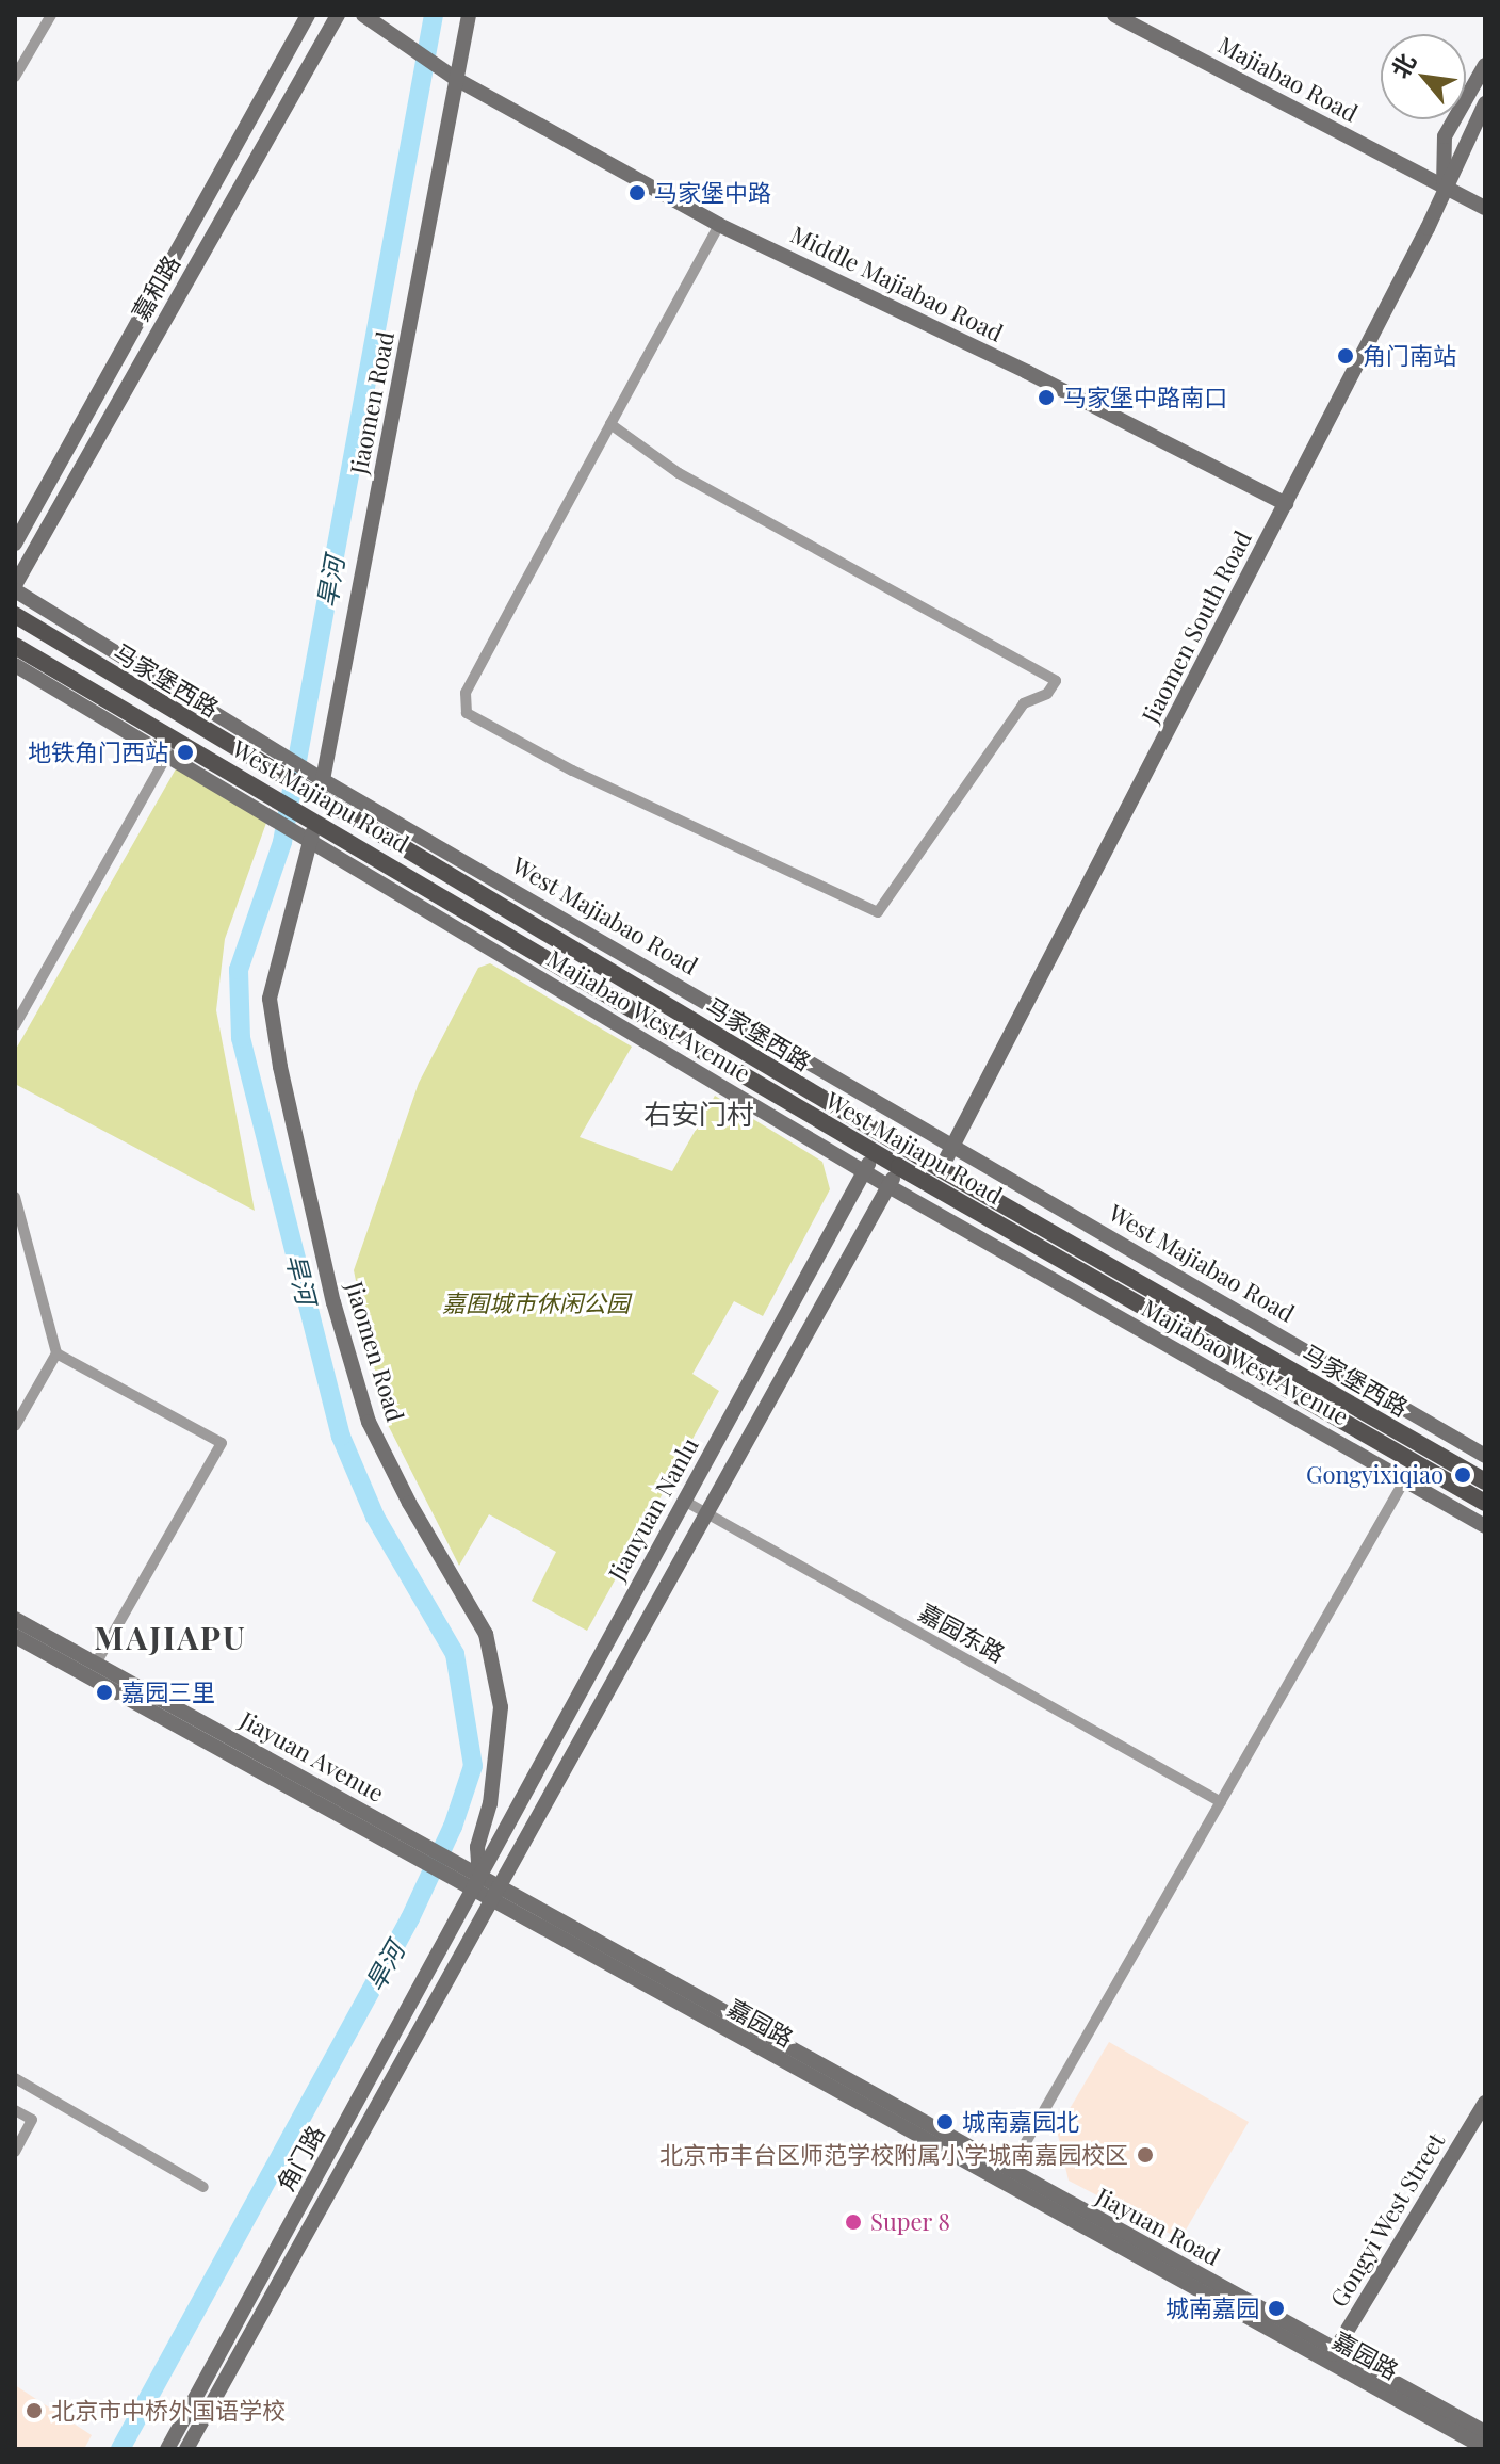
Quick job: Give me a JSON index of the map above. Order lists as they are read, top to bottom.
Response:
{
  "streets": {
    "main road": ["马家堡西路", "West Majiapu Road"],
    "street": [
      "Majiabao Road",
      "Middle Majiabao Road",
      "嘉和路",
      "Jiaomen Road",
      "Jiaomen South Road",
      "West Majiabao Road",
      "Majiabao West Avenue",
      "Jianyuan Nanlu",
      "嘉园东路",
      "Jiayuan Avenue",
      "嘉园路",
      "角门路",
      "Gongyi West Street",
      "Jiayuan Road"
    ]
  },
  "crossings": [
    ["Majiabao Road", "Jiaomen South Road"],
    ["Middle Majiabao Road", "Jiaomen Road"],
    ["Middle Majiabao Road", "Jiaomen South Road"],
    ["嘉和路", "West Majiabao Road"],
    ["Jiaomen Road", "马家堡西路"],
    ["Jiaomen Road", "West Majiapu Road"],
    ["Jiaomen Road", "West Majiabao Road"],
    ["Jiaomen Road", "Majiabao West Avenue"],
    ["Jiaomen Road", "Jianyuan Nanlu"],
    ["Jiaomen Road", "Jiayuan Avenue"],
    ["Jiaomen Road", "嘉园路"],
    ["Jiaomen Road", "角门路"],
    ["Jiaomen South Road", "马家堡西路"],
    ["Jiaomen South Road", "West Majiabao Road"],
    ["马家堡西路", "West Majiabao Road"],
    ["West Majiapu Road", "Jianyuan Nanlu"],
    ["Majiabao West Avenue", "Jianyuan Nanlu"],
    ["Jianyuan Nanlu", "嘉园东路"],
    ["Jianyuan Nanlu", "Jiayuan Avenue"],
    ["Jianyuan Nanlu", "嘉园路"],
    ["Jianyuan Nanlu", "角门路"],
    ["Jianyuan Nanlu", "Jiayuan Road"],
    ["Jiayuan Avenue", "嘉园路"],
    ["Jiayuan Avenue", "角门路"],
    ["嘉园路", "角门路"],
    ["嘉园路", "Gongyi West Street"],
    ["嘉园路", "Jiayuan Road"],
    ["角门路", "Jiayuan Road"],
    ["Gongyi West Street", "Jiayuan Road"]
  ],
  "districts": ["右安门村", "MAJIAPU"],
  "water": ["旱河"],
  "parks": ["嘉囿城市休闲公园"],
  "places": [
    "马家堡中路",
    "角门南站",
    "马家堡中路南口",
    "地铁角门西站",
    "Gongyixiqiao",
    "嘉园三里",
    "城南嘉园北",
    "北京市丰台区师范学校附属小学城南嘉园校区",
    "Super 8",
    "城南嘉园",
    "北京市中桥外国语学校"
  ],
  "north": "top left"
}
